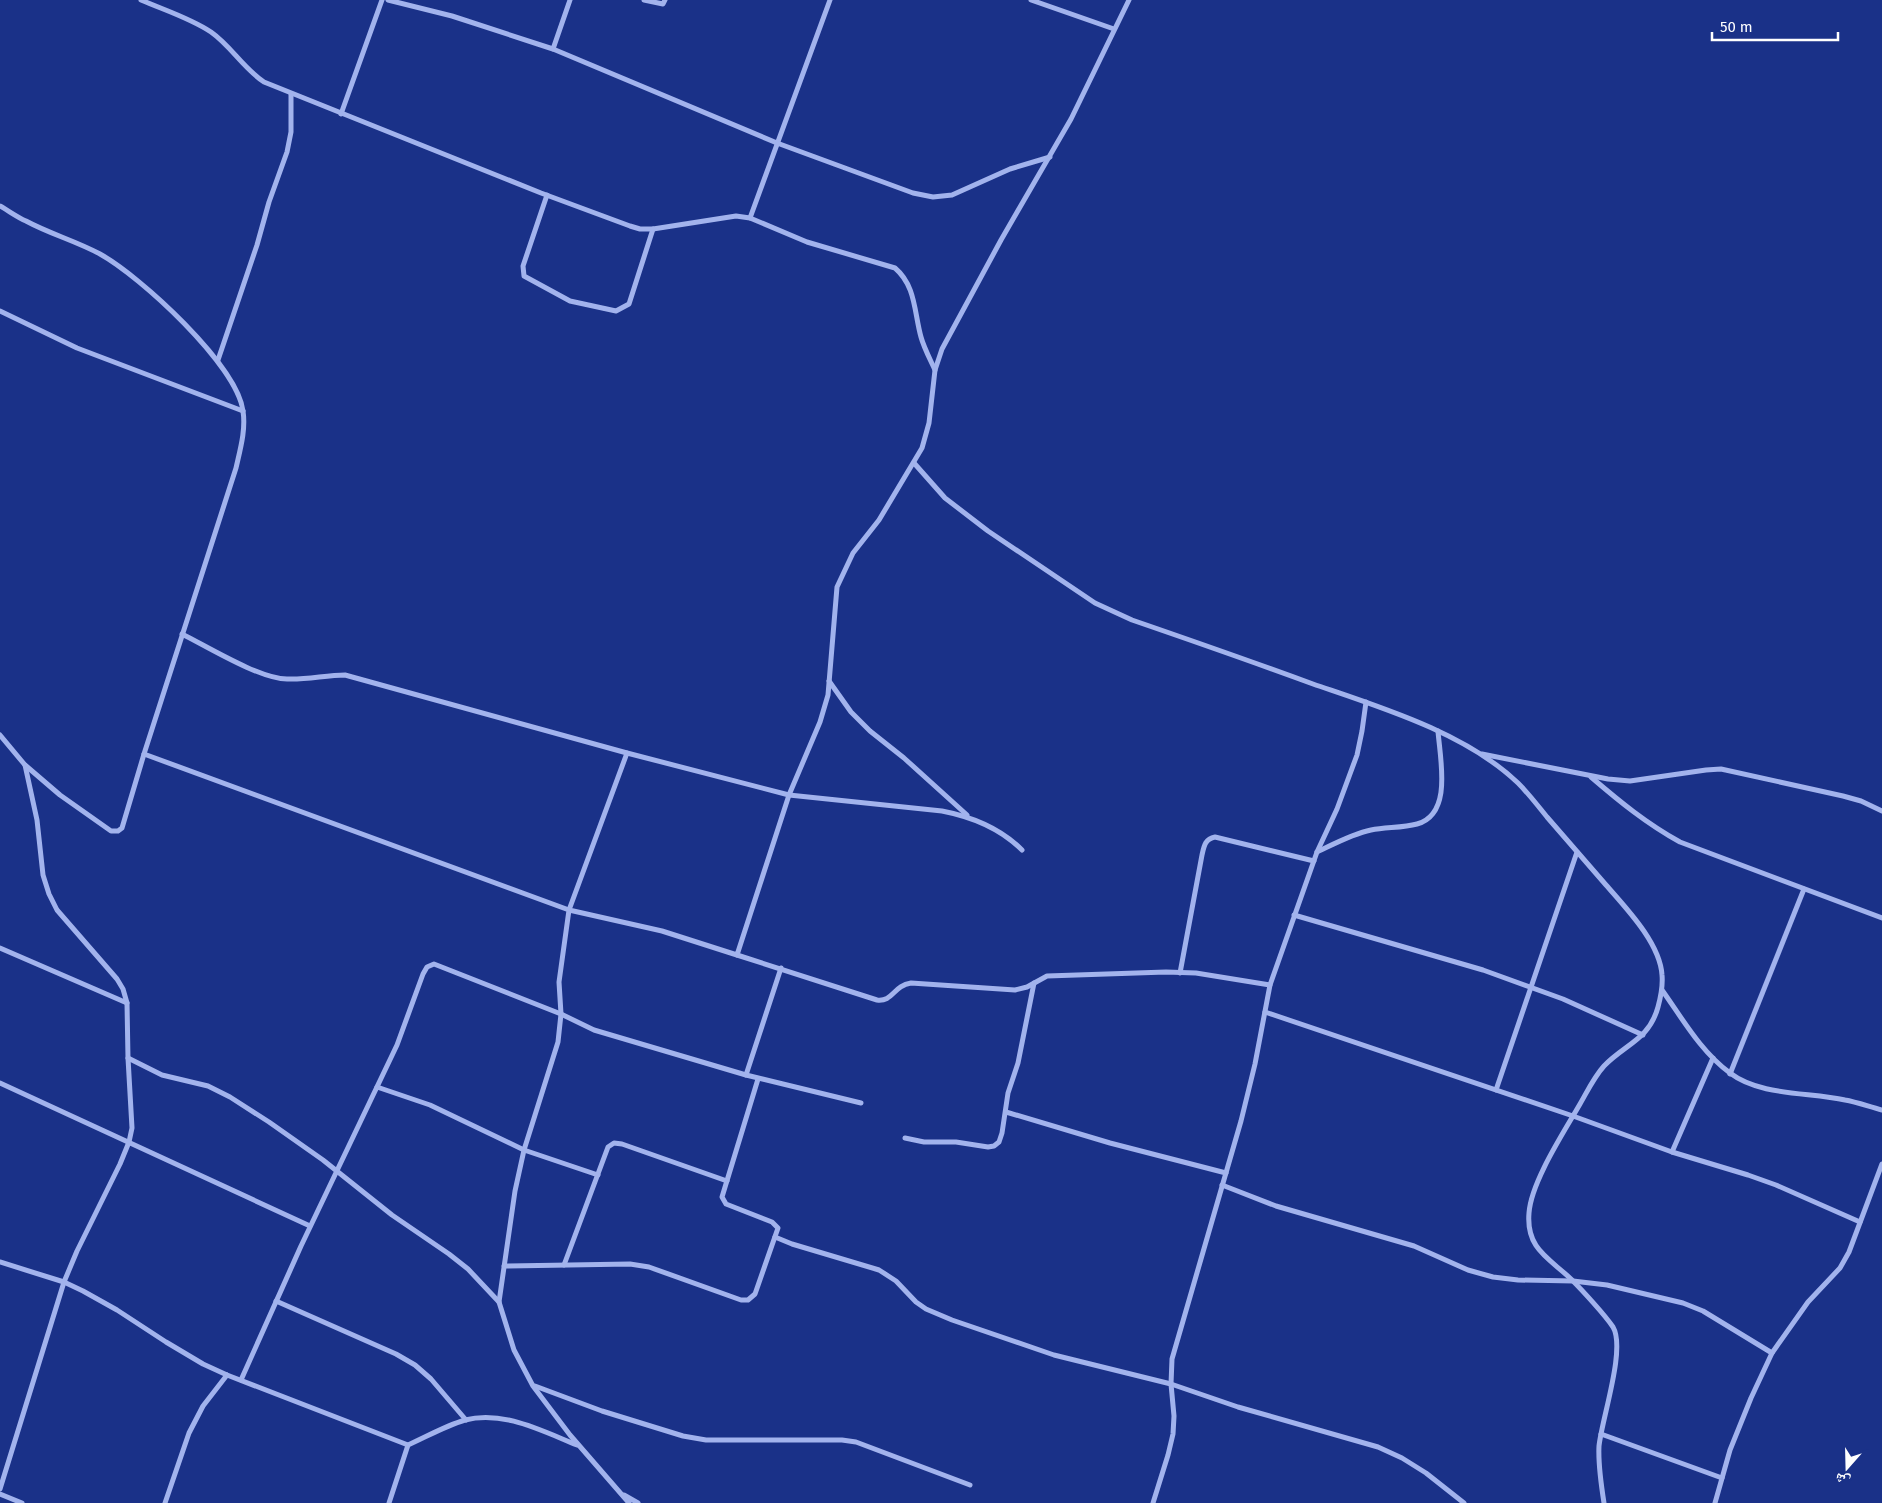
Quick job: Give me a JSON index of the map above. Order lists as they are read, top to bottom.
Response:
{
  "scale_bar": "50 m",
  "north": "bottom"
}
